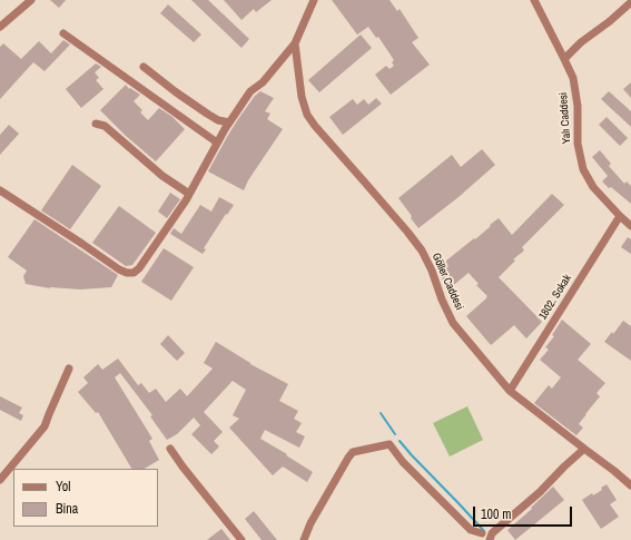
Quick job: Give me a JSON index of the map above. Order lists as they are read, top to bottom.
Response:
{
  "streets": {
    "street": ["Yalı Caddesi", "Göller Caddesi", "1802. Sokak"]
  },
  "crossings": [
    ["Yalı Caddesi", "1802. Sokak"],
    ["Göller Caddesi", "1802. Sokak"]
  ],
  "legend": ["Yol", "Bina"],
  "scale_bar": "100 m"
}
